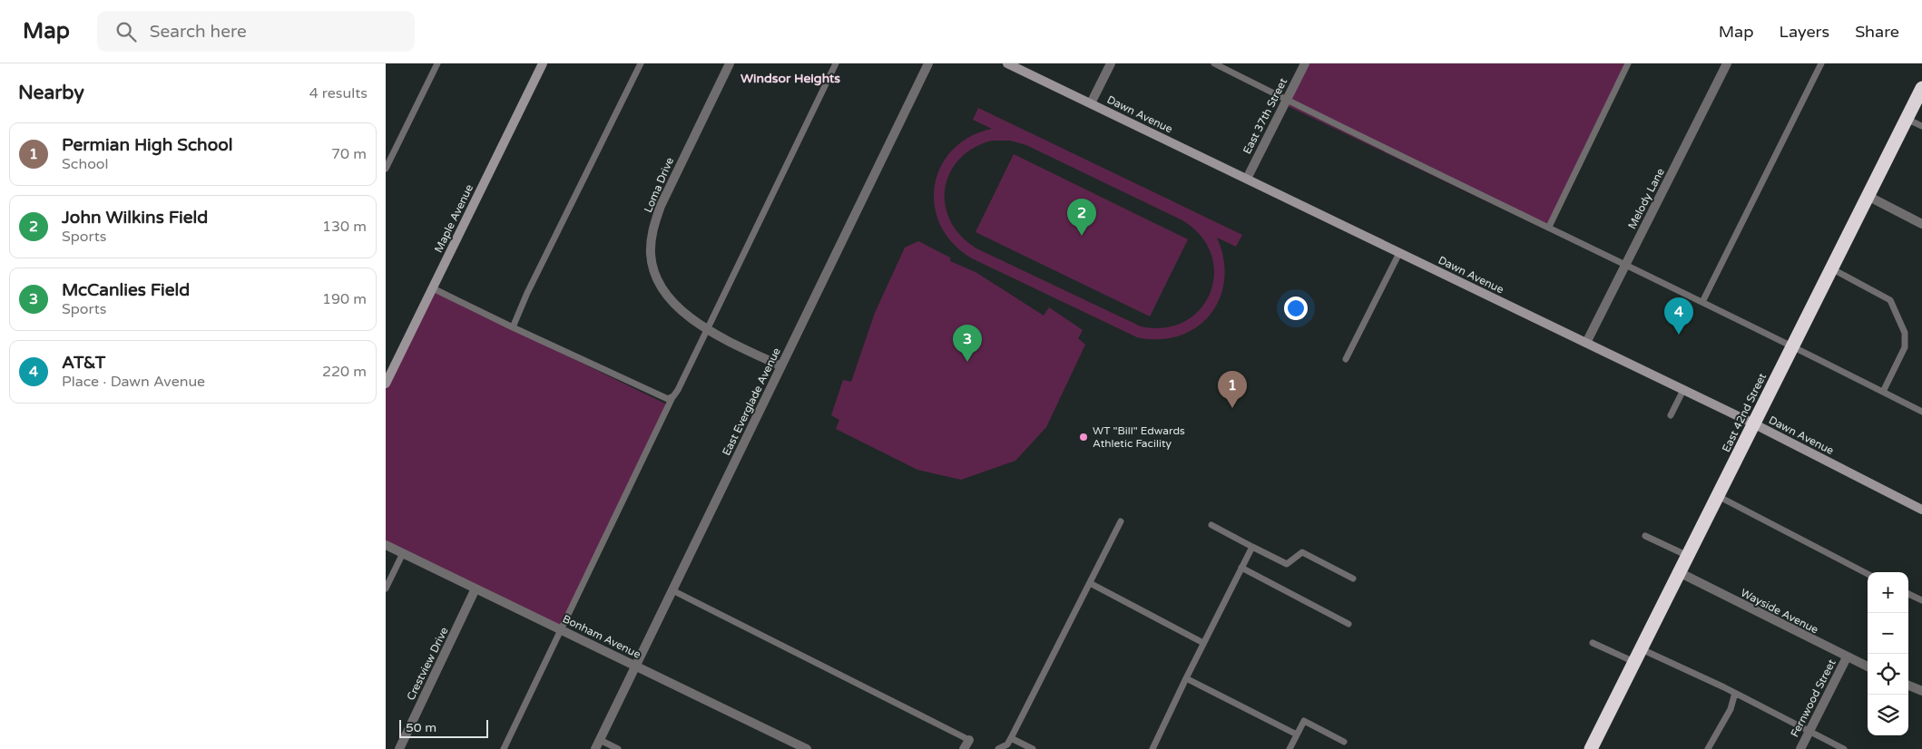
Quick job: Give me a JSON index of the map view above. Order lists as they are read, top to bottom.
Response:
{
  "streets": {
    "highway": ["East 42nd Street"],
    "street": [
      "Dawn Avenue",
      "East 37th Street",
      "Loma Drive",
      "Melody Lane",
      "Maple Avenue",
      "East Everglade Avenue",
      "Wayside Avenue",
      "Bonham Avenue",
      "Crestview Drive",
      "Fernwood Street"
    ]
  },
  "crossings": [
    ["Dawn Avenue", "East 37th Street"],
    ["Dawn Avenue", "Melody Lane"],
    ["Dawn Avenue", "East 42nd Street"],
    ["Loma Drive", "East Everglade Avenue"],
    ["East Everglade Avenue", "Bonham Avenue"],
    ["East 42nd Street", "Wayside Avenue"],
    ["Wayside Avenue", "Fernwood Street"],
    ["Bonham Avenue", "Crestview Drive"]
  ],
  "districts": ["Windsor Heights"],
  "places": ["WT \"Bill\" Edwards Athletic Facility"],
  "scale_bar": "50 m",
  "page": {
    "header": "Map",
    "search": "Search here",
    "nav": ["Map", "Layers", "Share"],
    "heading": ["Nearby", "4 results"],
    "list": [
      {
        "mark": "1",
        "name": "Permian High School",
        "note": "School",
        "value": "70 m"
      },
      {
        "mark": "2",
        "name": "John Wilkins Field",
        "note": "Sports",
        "value": "130 m"
      },
      {
        "mark": "3",
        "name": "McCanlies Field",
        "note": "Sports",
        "value": "190 m"
      },
      {
        "mark": "4",
        "name": "AT&T",
        "note": "Place · Dawn Avenue",
        "value": "220 m"
      }
    ],
    "pins": [
      "2",
      "4",
      "3",
      "1"
    ],
    "map_buttons": ["+", "−"],
    "scale": "50 m"
  }
}
